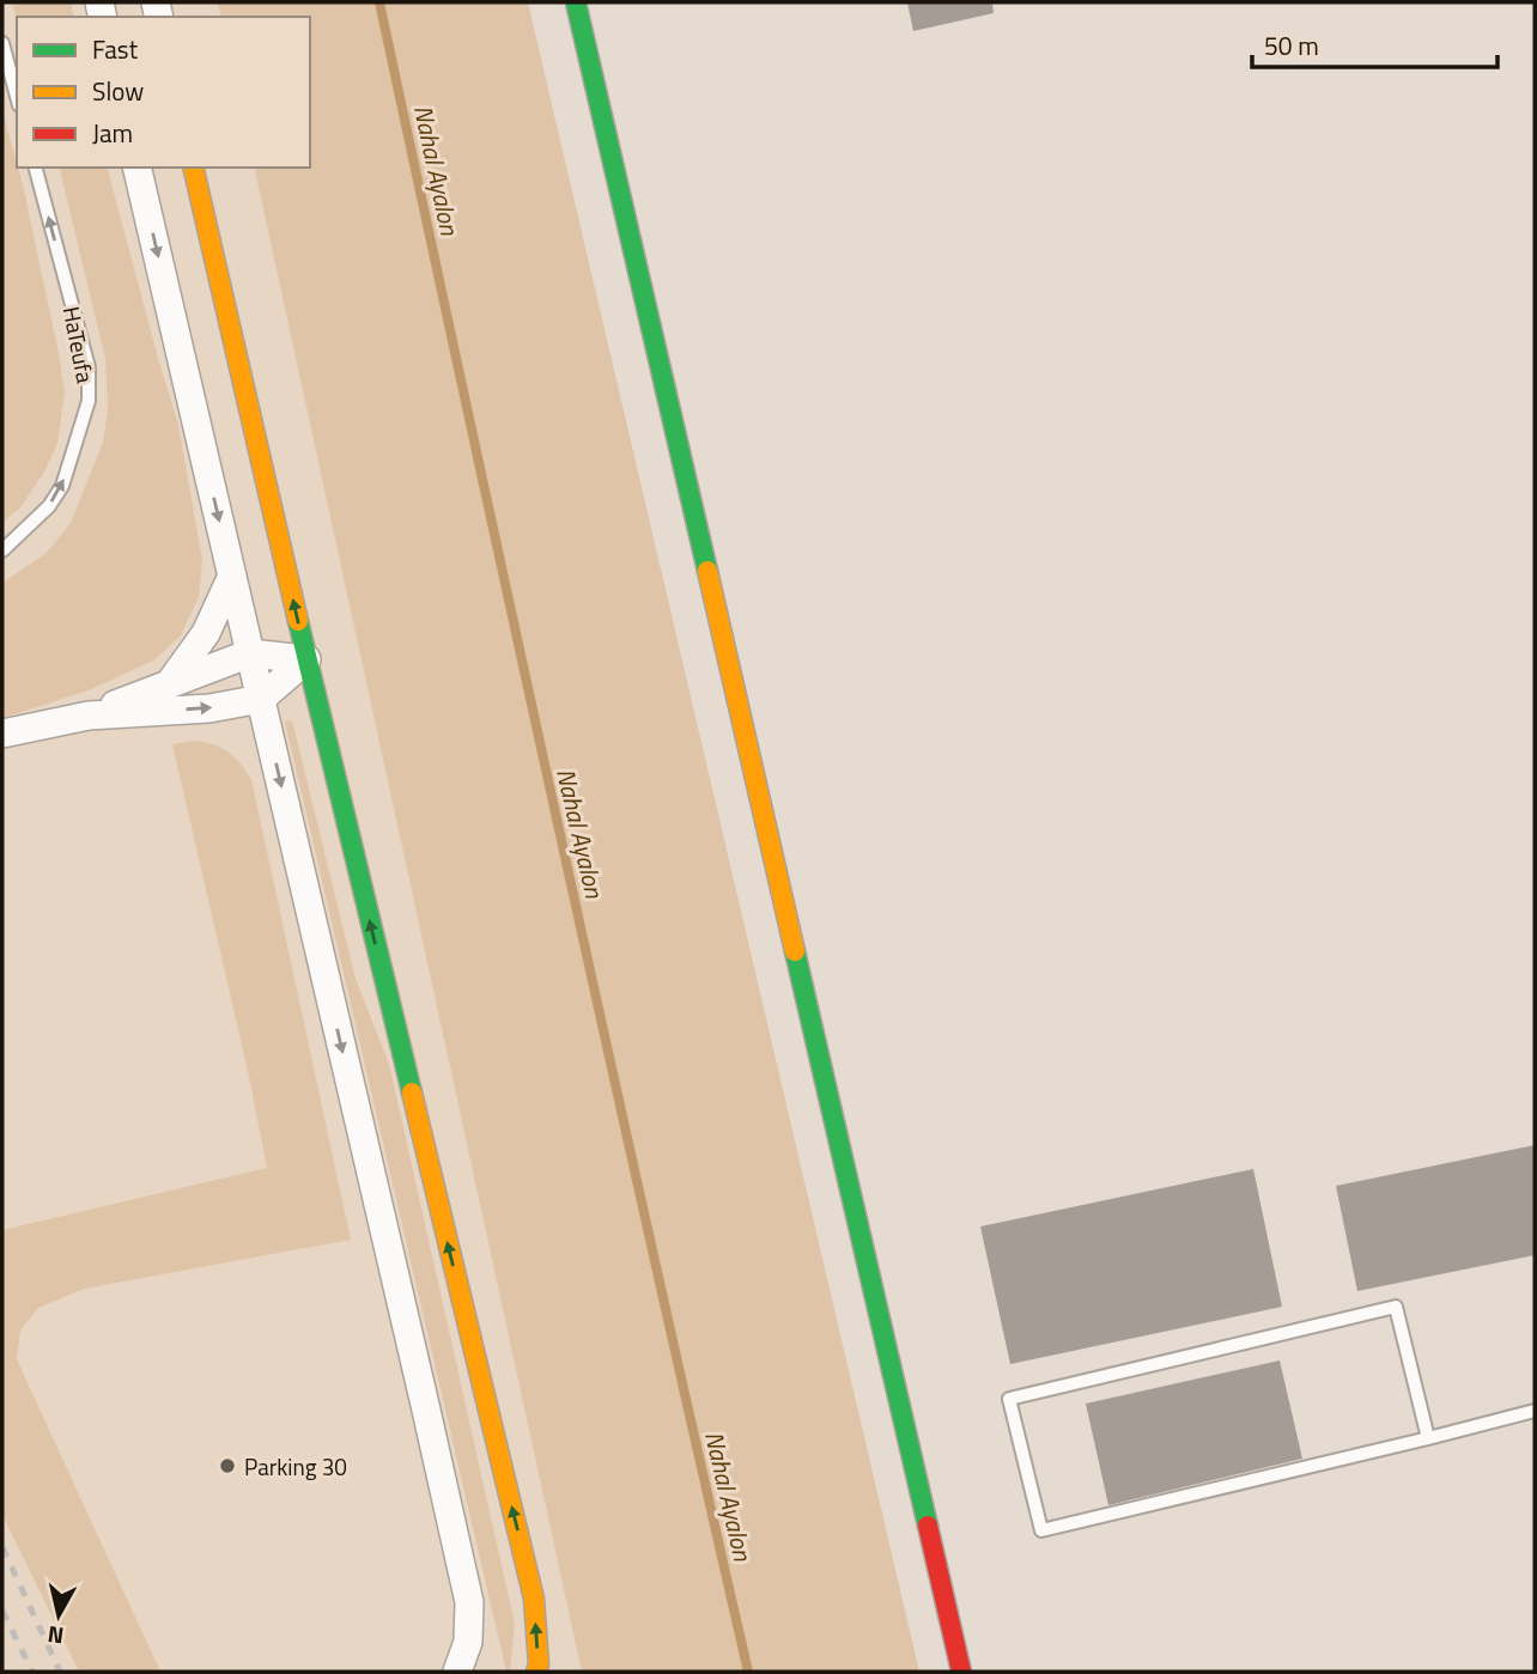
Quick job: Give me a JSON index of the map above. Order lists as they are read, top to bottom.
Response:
{
  "streets": {
    "lane": ["HaTeufa"]
  },
  "one_way": ["HaTeufa"],
  "water": ["Nahal Ayalon"],
  "places": ["Parking 30"],
  "legend": ["Fast", "Slow", "Jam"],
  "scale_bar": "50 m",
  "north": "bottom"
}
